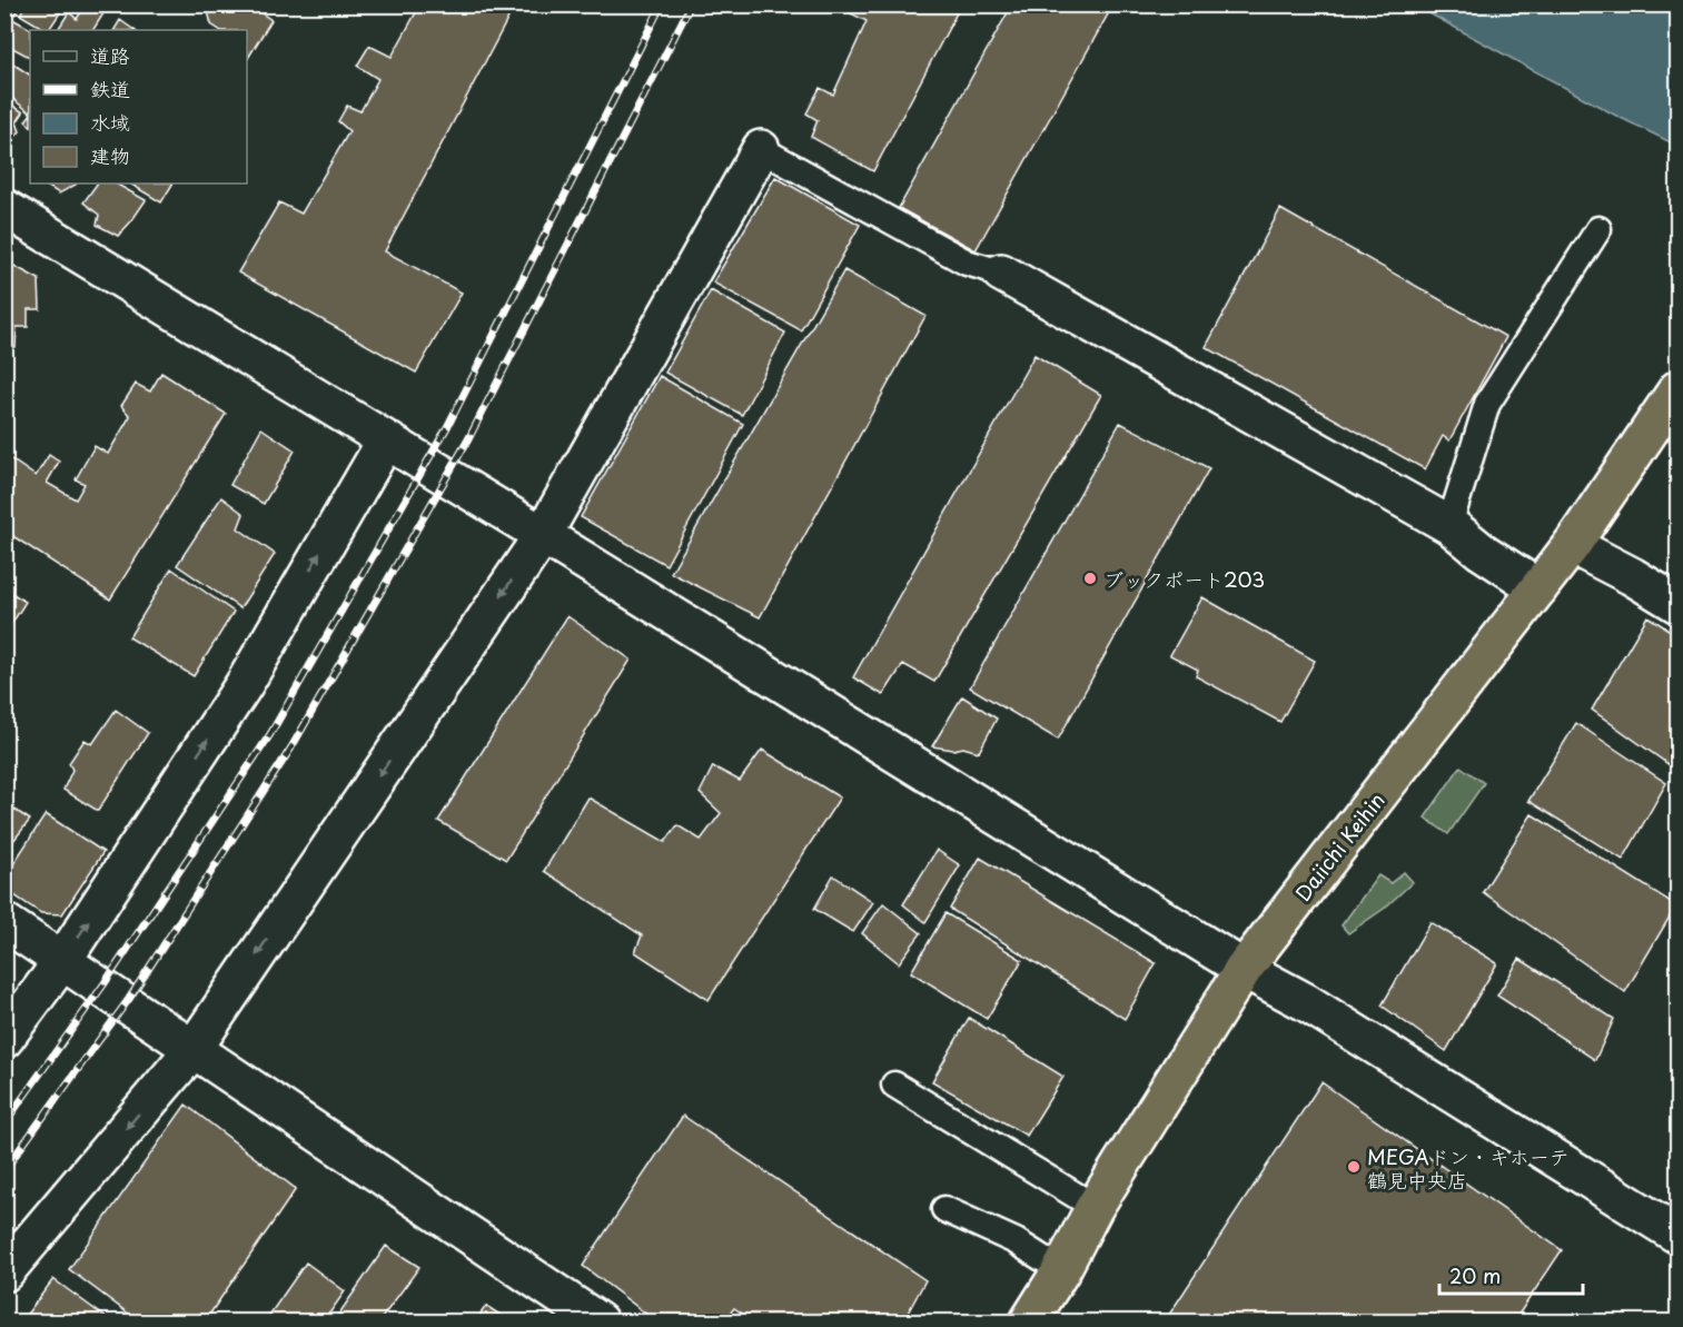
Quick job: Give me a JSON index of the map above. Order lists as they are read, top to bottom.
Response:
{
  "streets": {
    "highway": ["Daiichi Keihin"]
  },
  "places": ["ブックポート203", "MEGAドン・キホーテ 鶴見中央店"],
  "legend": [
    "道路",
    "鉄道",
    "水域",
    "建物"
  ],
  "scale_bar": "20 m"
}
